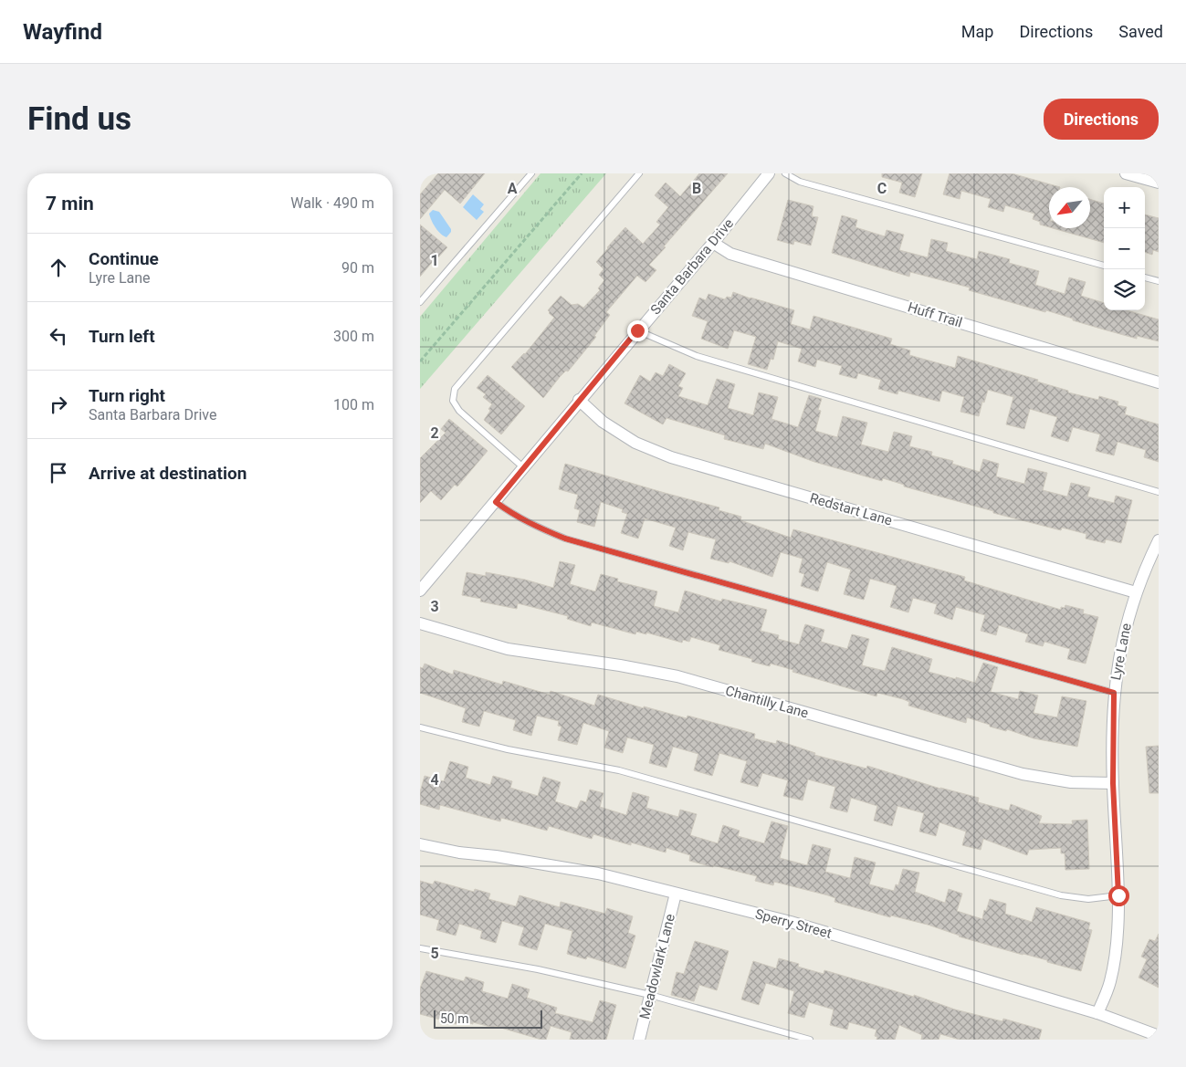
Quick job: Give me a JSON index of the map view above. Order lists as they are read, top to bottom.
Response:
{
  "streets": {
    "street": [
      "Santa Barbara Drive",
      "Huff Trail",
      "Redstart Lane",
      "Lyre Lane",
      "Chantilly Lane",
      "Sperry Street",
      "Meadowlark Lane"
    ]
  },
  "crossings": [
    ["Santa Barbara Drive", "Huff Trail"],
    ["Santa Barbara Drive", "Redstart Lane"],
    ["Redstart Lane", "Lyre Lane"],
    ["Lyre Lane", "Chantilly Lane"],
    ["Lyre Lane", "Sperry Street"],
    ["Sperry Street", "Meadowlark Lane"]
  ],
  "scale_bar": "50 m",
  "north": "bottom left",
  "page": {
    "header": "Wayfind",
    "nav": ["Map", "Directions", "Saved"],
    "buttons": "Directions",
    "title": "Find us",
    "heading": ["7 min", "Walk · 490 m"],
    "map_buttons": ["+", "−"],
    "list": [
      ["Continue", "Lyre Lane", "90 m"],
      ["Turn left", "300 m"],
      ["Turn right", "Santa Barbara Drive", "100 m"],
      "Arrive at destination"
    ],
    "scale": "50 m"
  },
  "grid": {
    "columns": ["A", "B", "C"],
    "rows": [
      "1",
      "2",
      "3",
      "4",
      "5"
    ]
  }
}
